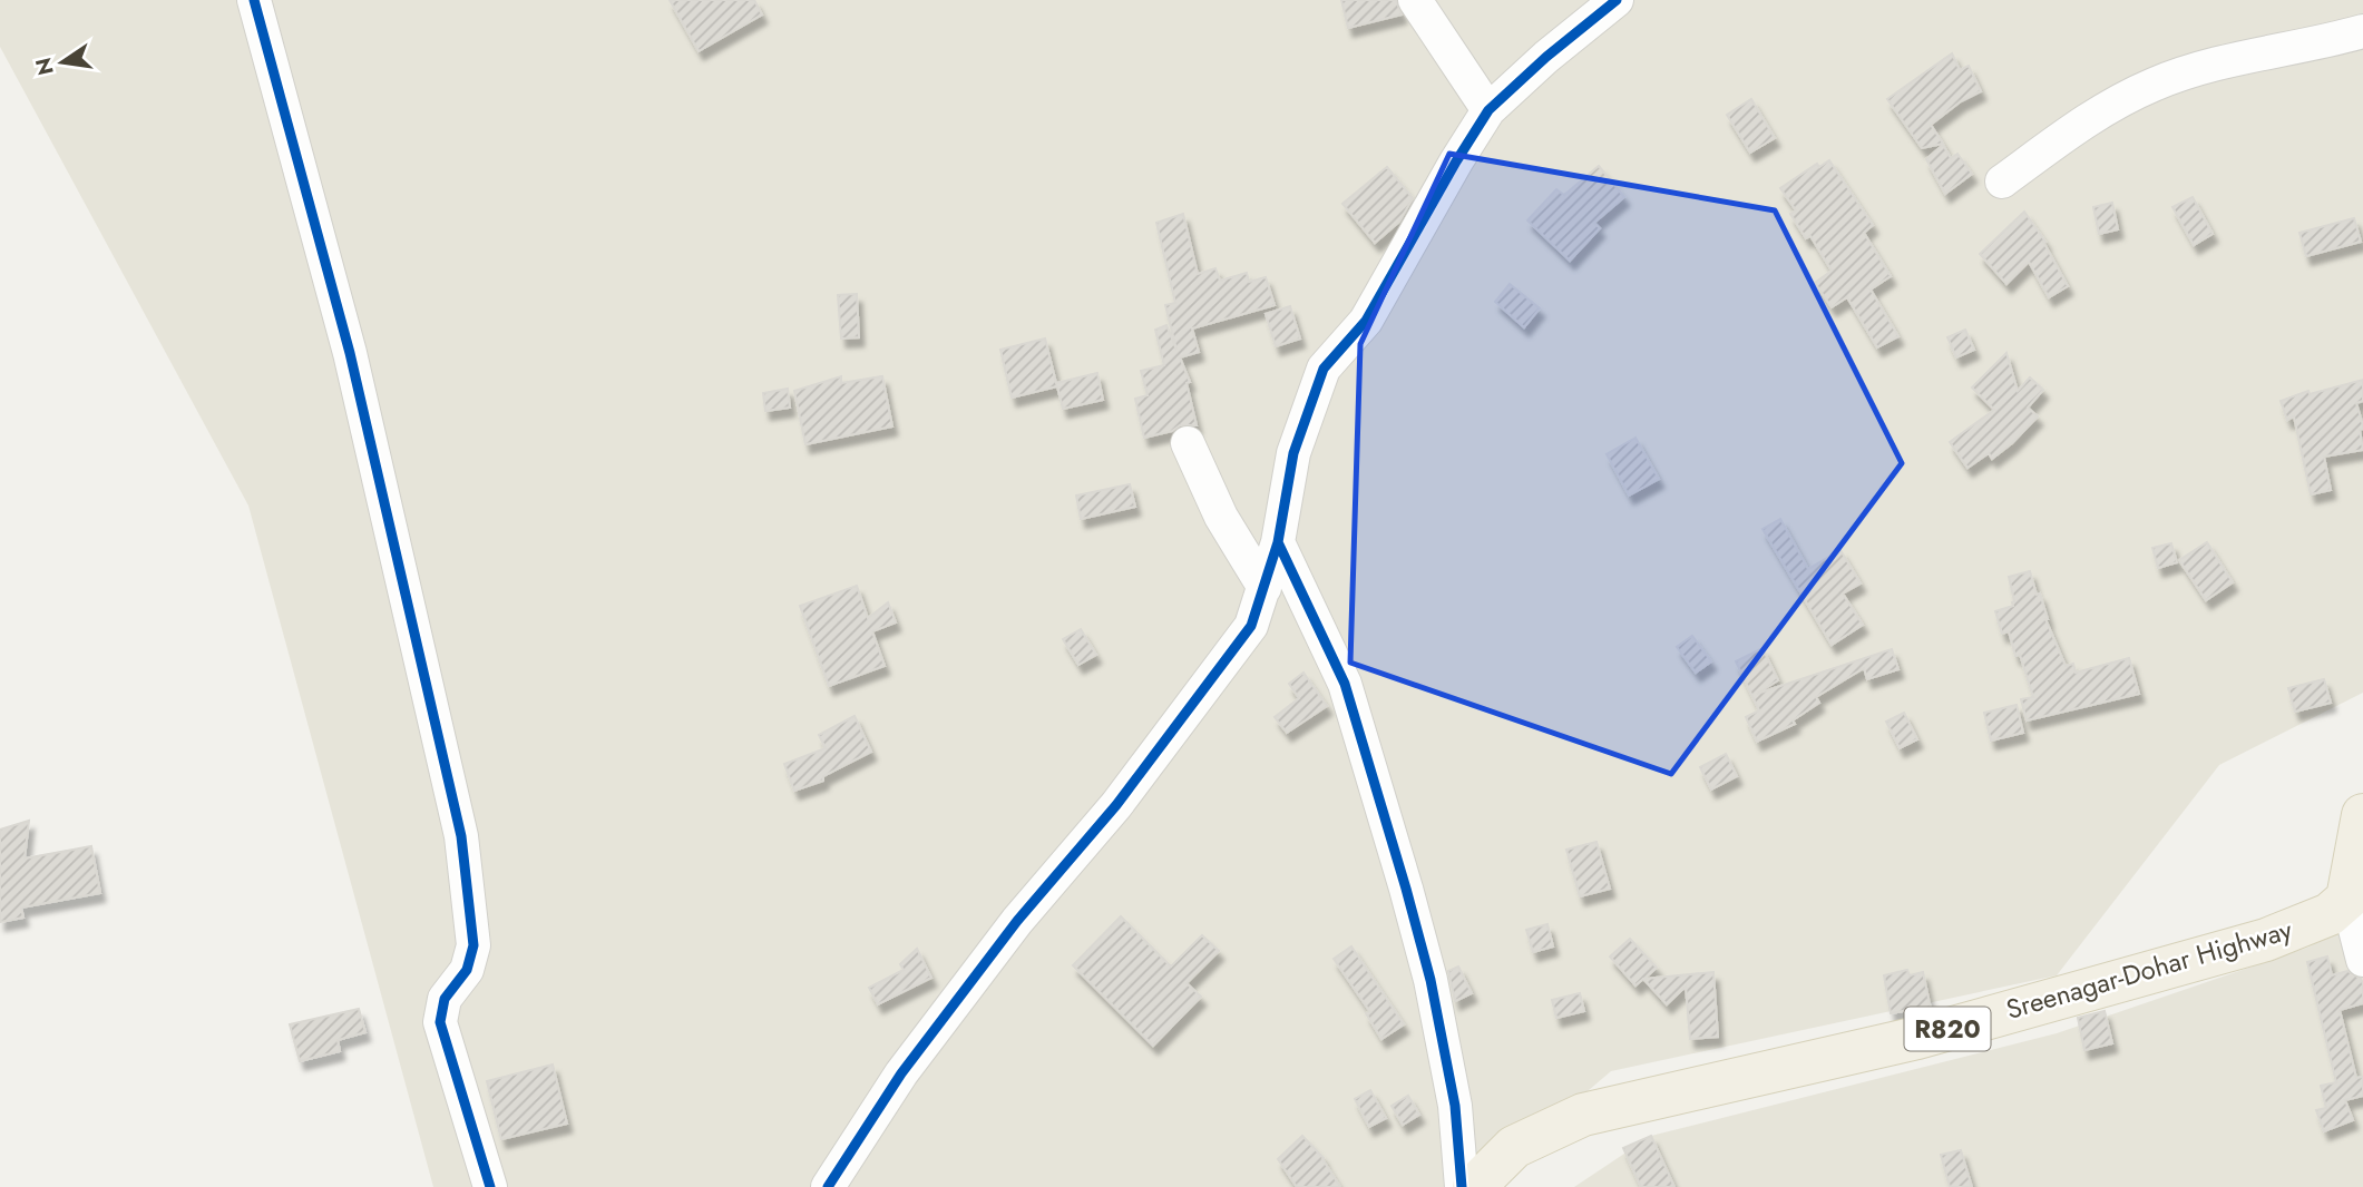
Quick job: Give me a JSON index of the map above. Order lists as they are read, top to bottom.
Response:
{
  "streets": {
    "main road": ["Sreenagar-Dohar Highway", "R820"]
  },
  "north": "left"
}
